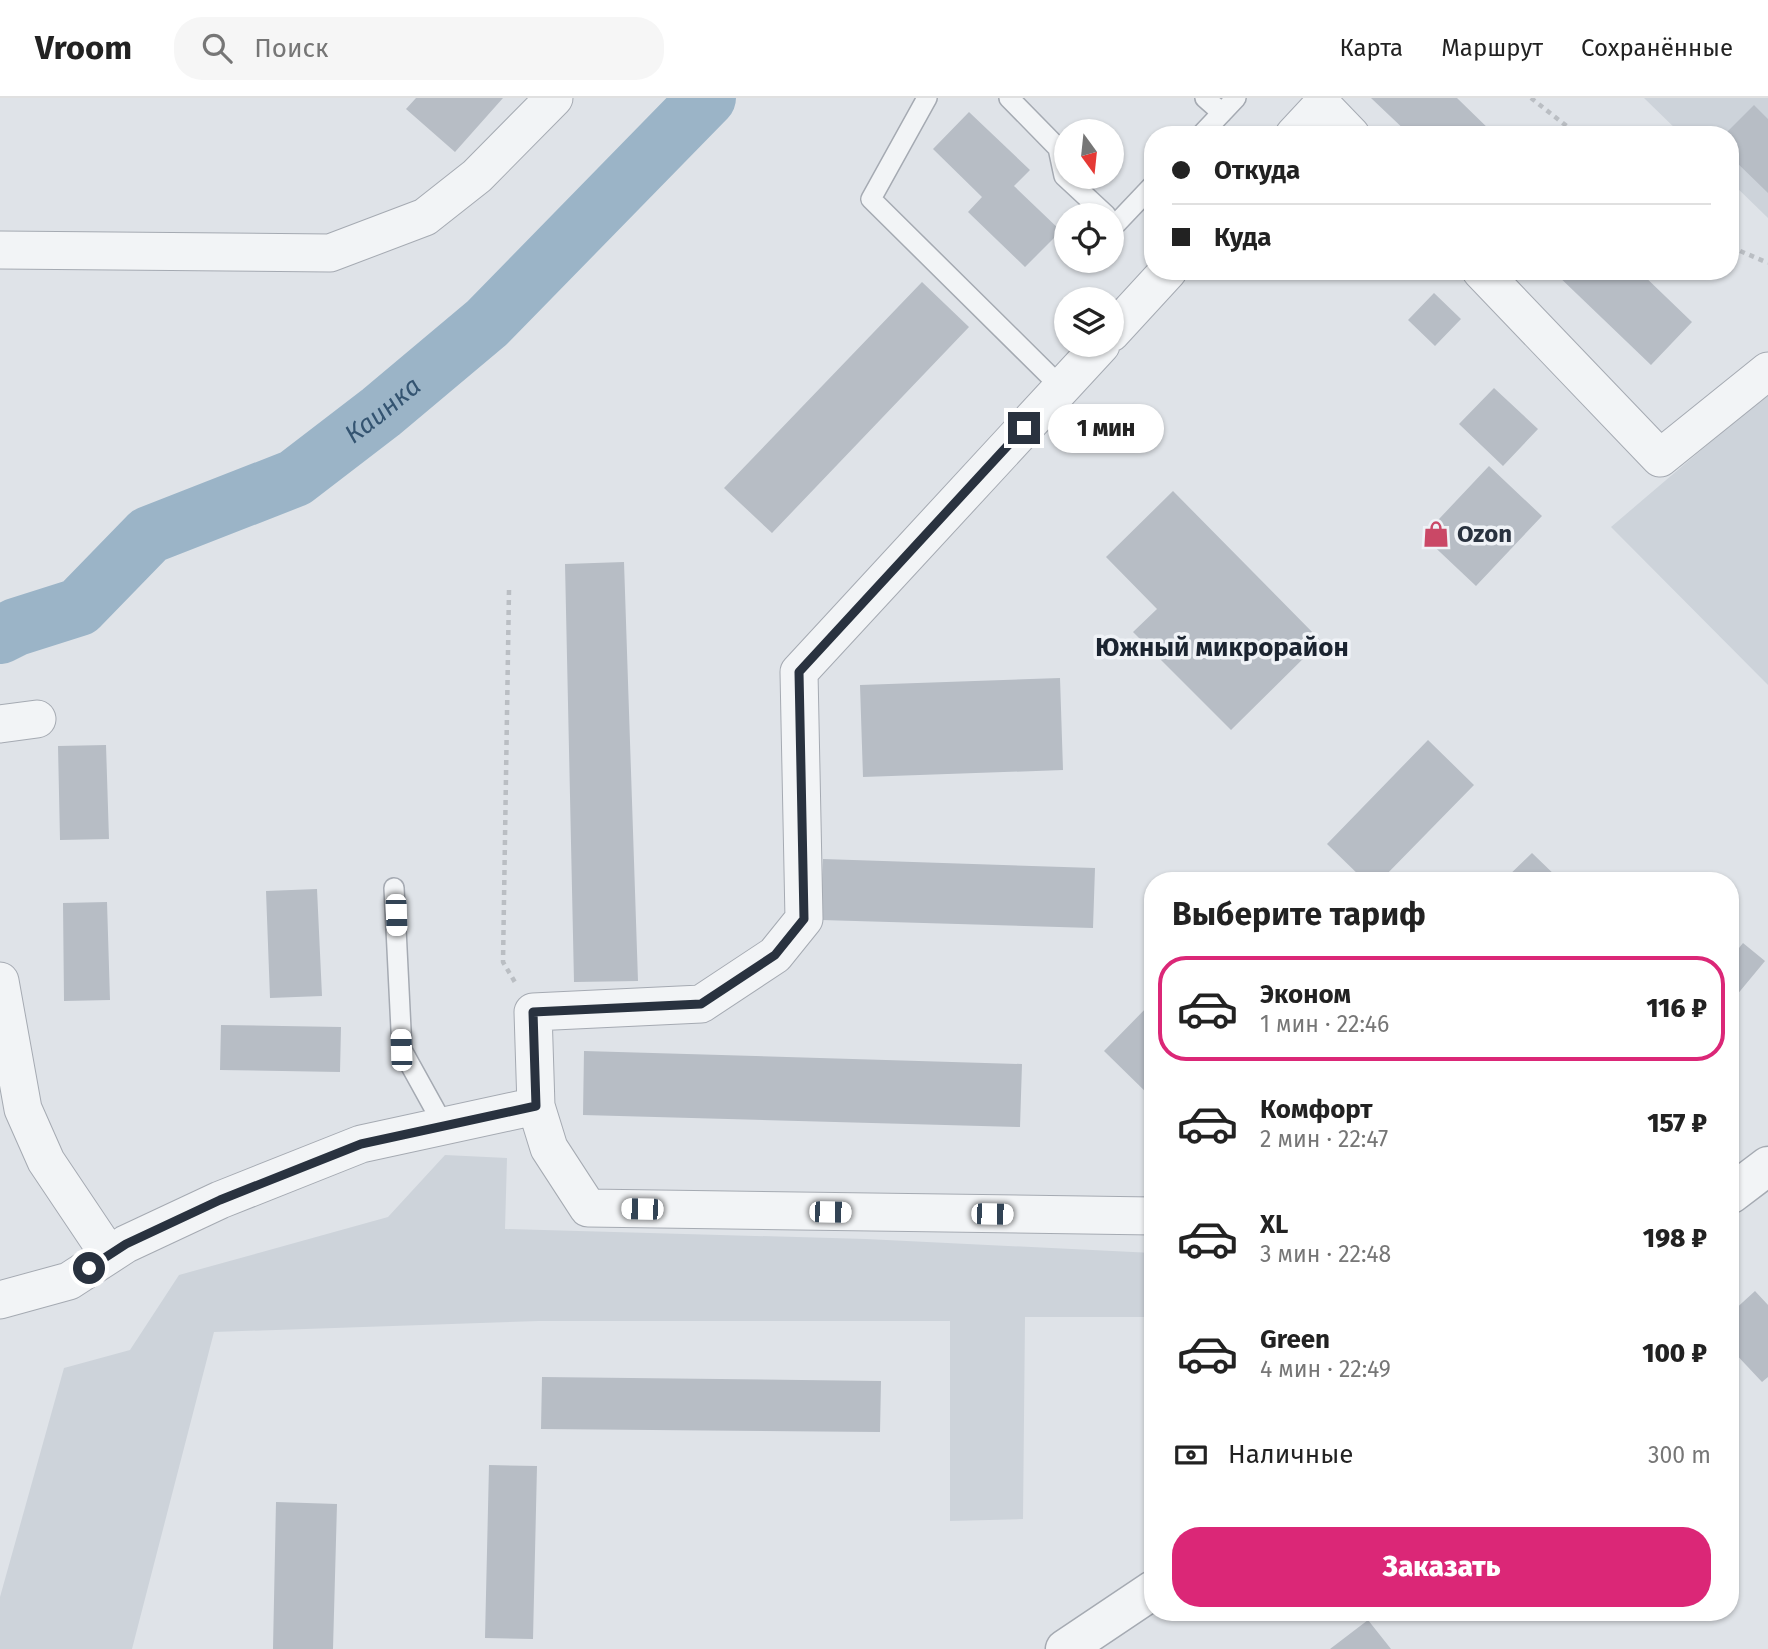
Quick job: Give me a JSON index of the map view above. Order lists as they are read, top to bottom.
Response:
{
  "districts": ["Южный микрорайон"],
  "water": ["Каинка"],
  "places": {
    "shop": ["Ozon"]
  },
  "north": "bottom",
  "page": {
    "header": "Vroom",
    "search": "Поиск",
    "nav": ["Карта", "Маршрут", "Сохранённые"],
    "banner": ["Откуда", "Куда"],
    "bubble": "1 мин",
    "heading": "Выберите тариф",
    "list": [
      {
        "name": "Эконом",
        "note": "1 мин · 22:46",
        "value": "116 ₽"
      },
      {
        "name": "Комфорт",
        "note": "2 мин · 22:47",
        "value": "157 ₽"
      },
      {
        "name": "XL",
        "note": "3 мин · 22:48",
        "value": "198 ₽"
      },
      {
        "name": "Green",
        "note": "4 мин · 22:49",
        "value": "100 ₽"
      }
    ],
    "pay": ["Наличные", "300 m"],
    "buttons": "Заказать"
  }
}
